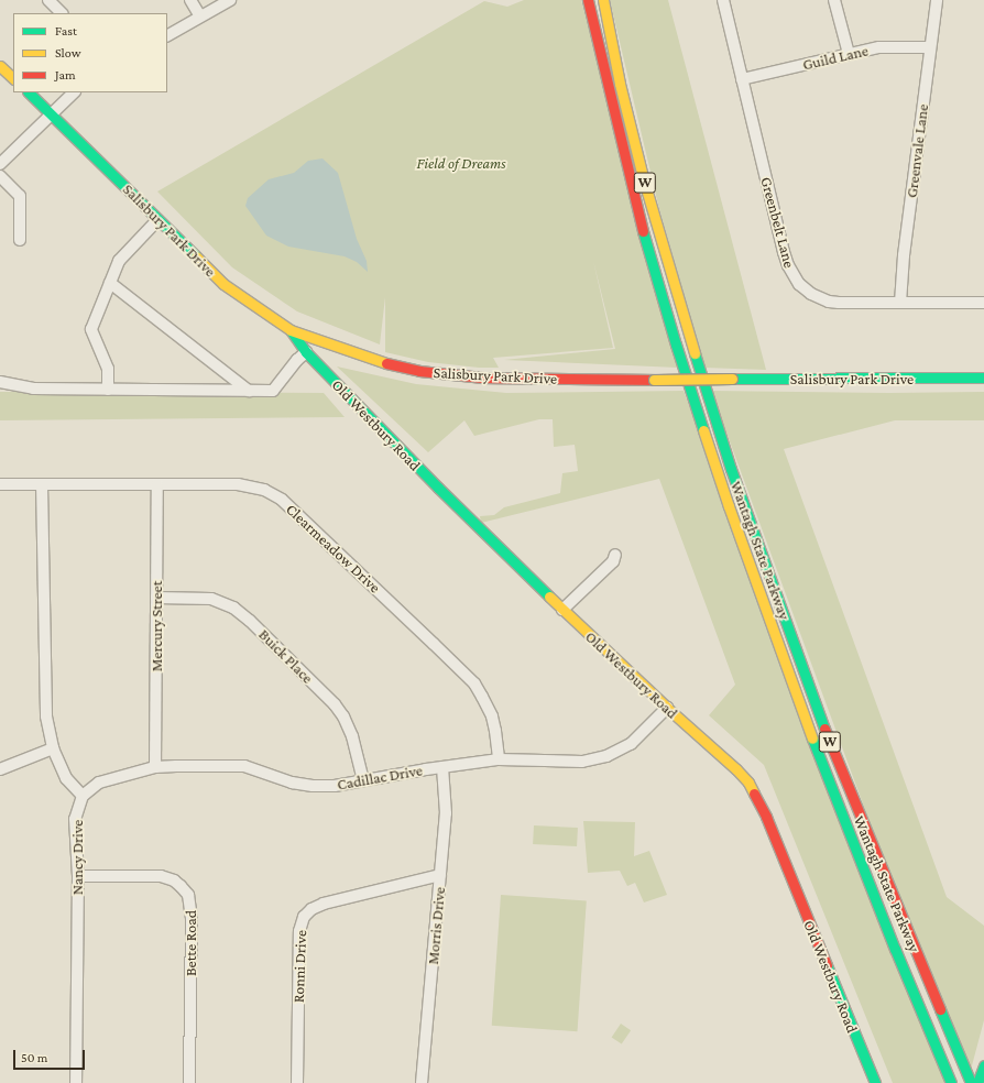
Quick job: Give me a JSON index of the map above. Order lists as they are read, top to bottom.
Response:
{
  "streets": {
    "main road": [
      "W",
      "Salisbury Park Drive",
      "Old Westbury Road",
      "Wantagh State Parkway"
    ],
    "street": [
      "Guild Lane",
      "Greenvale Lane",
      "Greenbelt Lane",
      "Clearmeadow Drive",
      "Mercury Street",
      "Buick Place",
      "Cadillac Drive",
      "Nancy Drive",
      "Morris Drive",
      "Bette Road",
      "Ronni Drive"
    ]
  },
  "crossings": [
    ["Guild Lane", "Greenvale Lane"],
    ["Guild Lane", "Greenbelt Lane"],
    ["Greenvale Lane", "Greenbelt Lane"],
    ["Salisbury Park Drive", "Old Westbury Road"],
    ["Old Westbury Road", "Cadillac Drive"],
    ["Clearmeadow Drive", "Mercury Street"],
    ["Clearmeadow Drive", "Cadillac Drive"],
    ["Mercury Street", "Buick Place"],
    ["Mercury Street", "Cadillac Drive"],
    ["Buick Place", "Cadillac Drive"],
    ["Cadillac Drive", "Nancy Drive"],
    ["Cadillac Drive", "Morris Drive"],
    ["Nancy Drive", "Bette Road"],
    ["Morris Drive", "Ronni Drive"]
  ],
  "parks": ["Field of Dreams"],
  "legend": ["Fast", "Slow", "Jam"],
  "scale_bar": "50 m"
}
